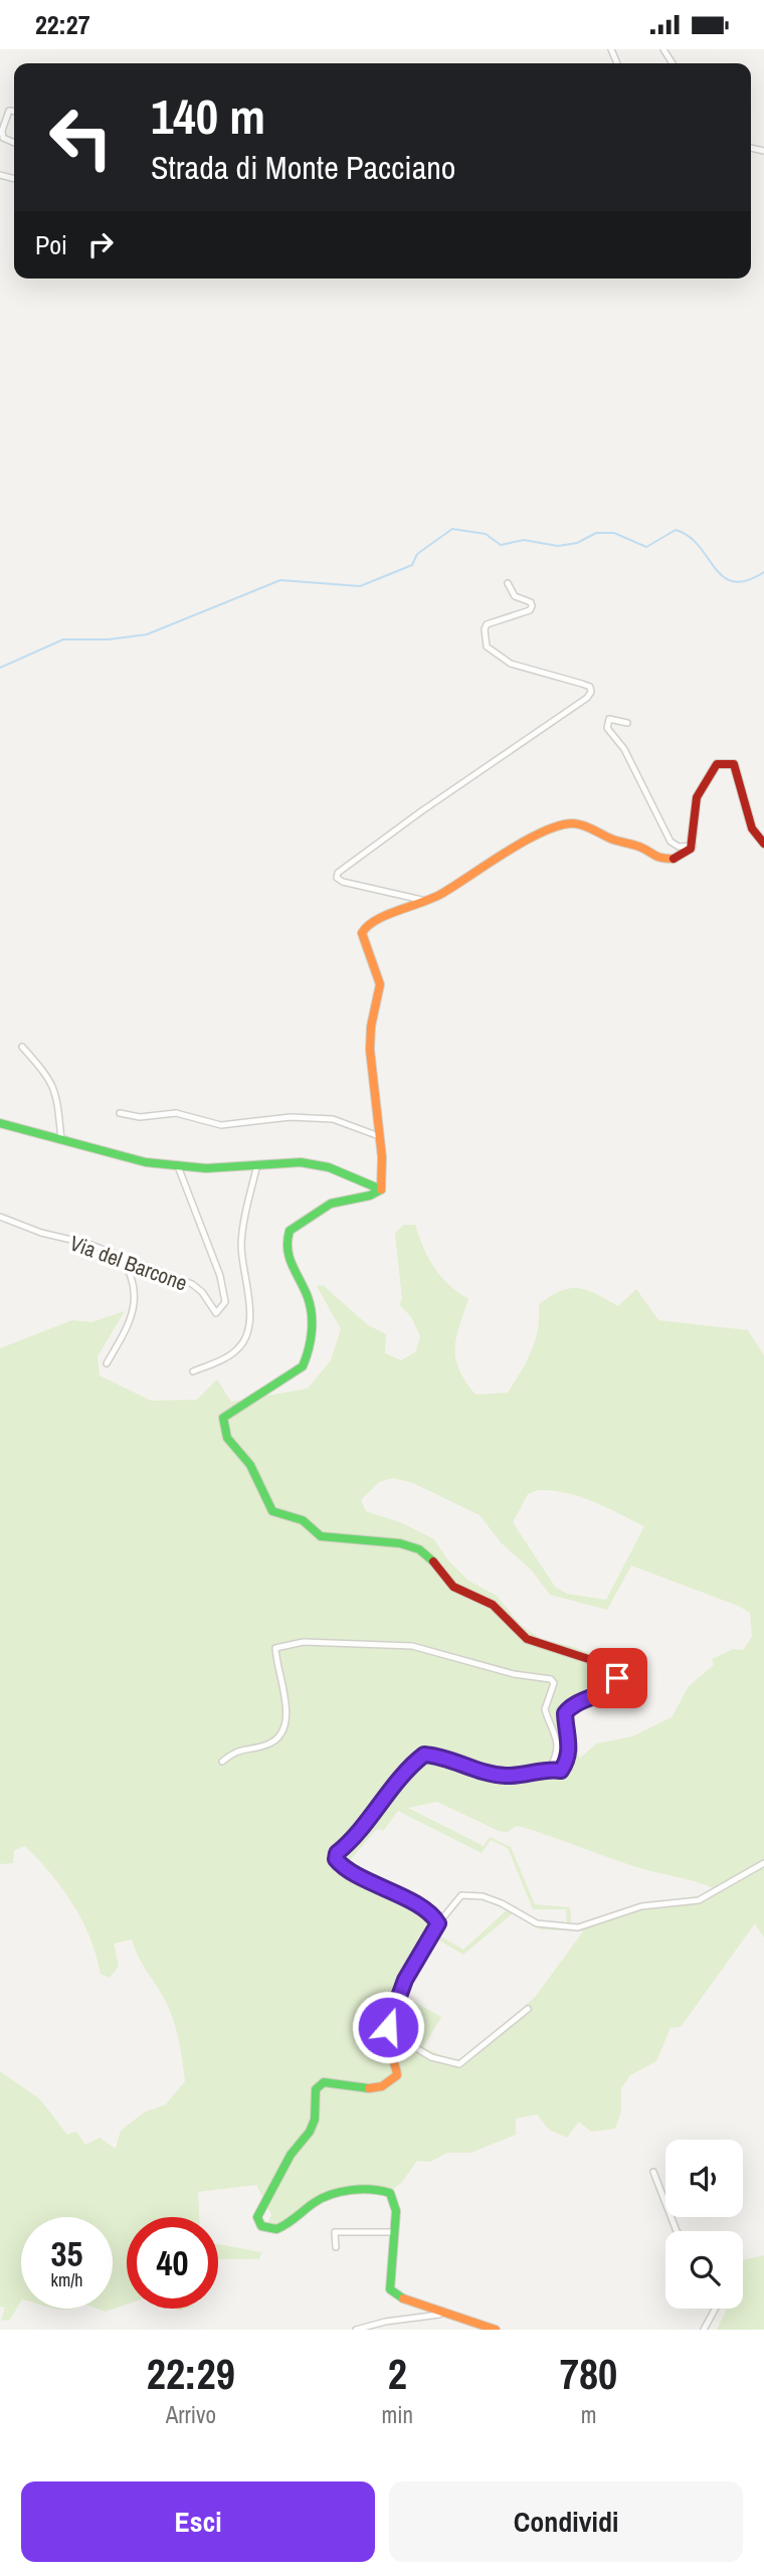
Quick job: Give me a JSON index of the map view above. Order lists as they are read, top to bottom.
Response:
{
  "streets": {
    "street": ["Via del Barcone"]
  },
  "page": {
    "status": "22:27",
    "turn": ["140 m", "Strada di Monte Pacciano"],
    "then": "Poi",
    "speed": "35 km/h",
    "limit": "40",
    "eta": [
      "22:29",
      "Arrivo",
      "2",
      "min",
      "780",
      "m"
    ],
    "buttons": ["Esci", "Condividi"]
  }
}
